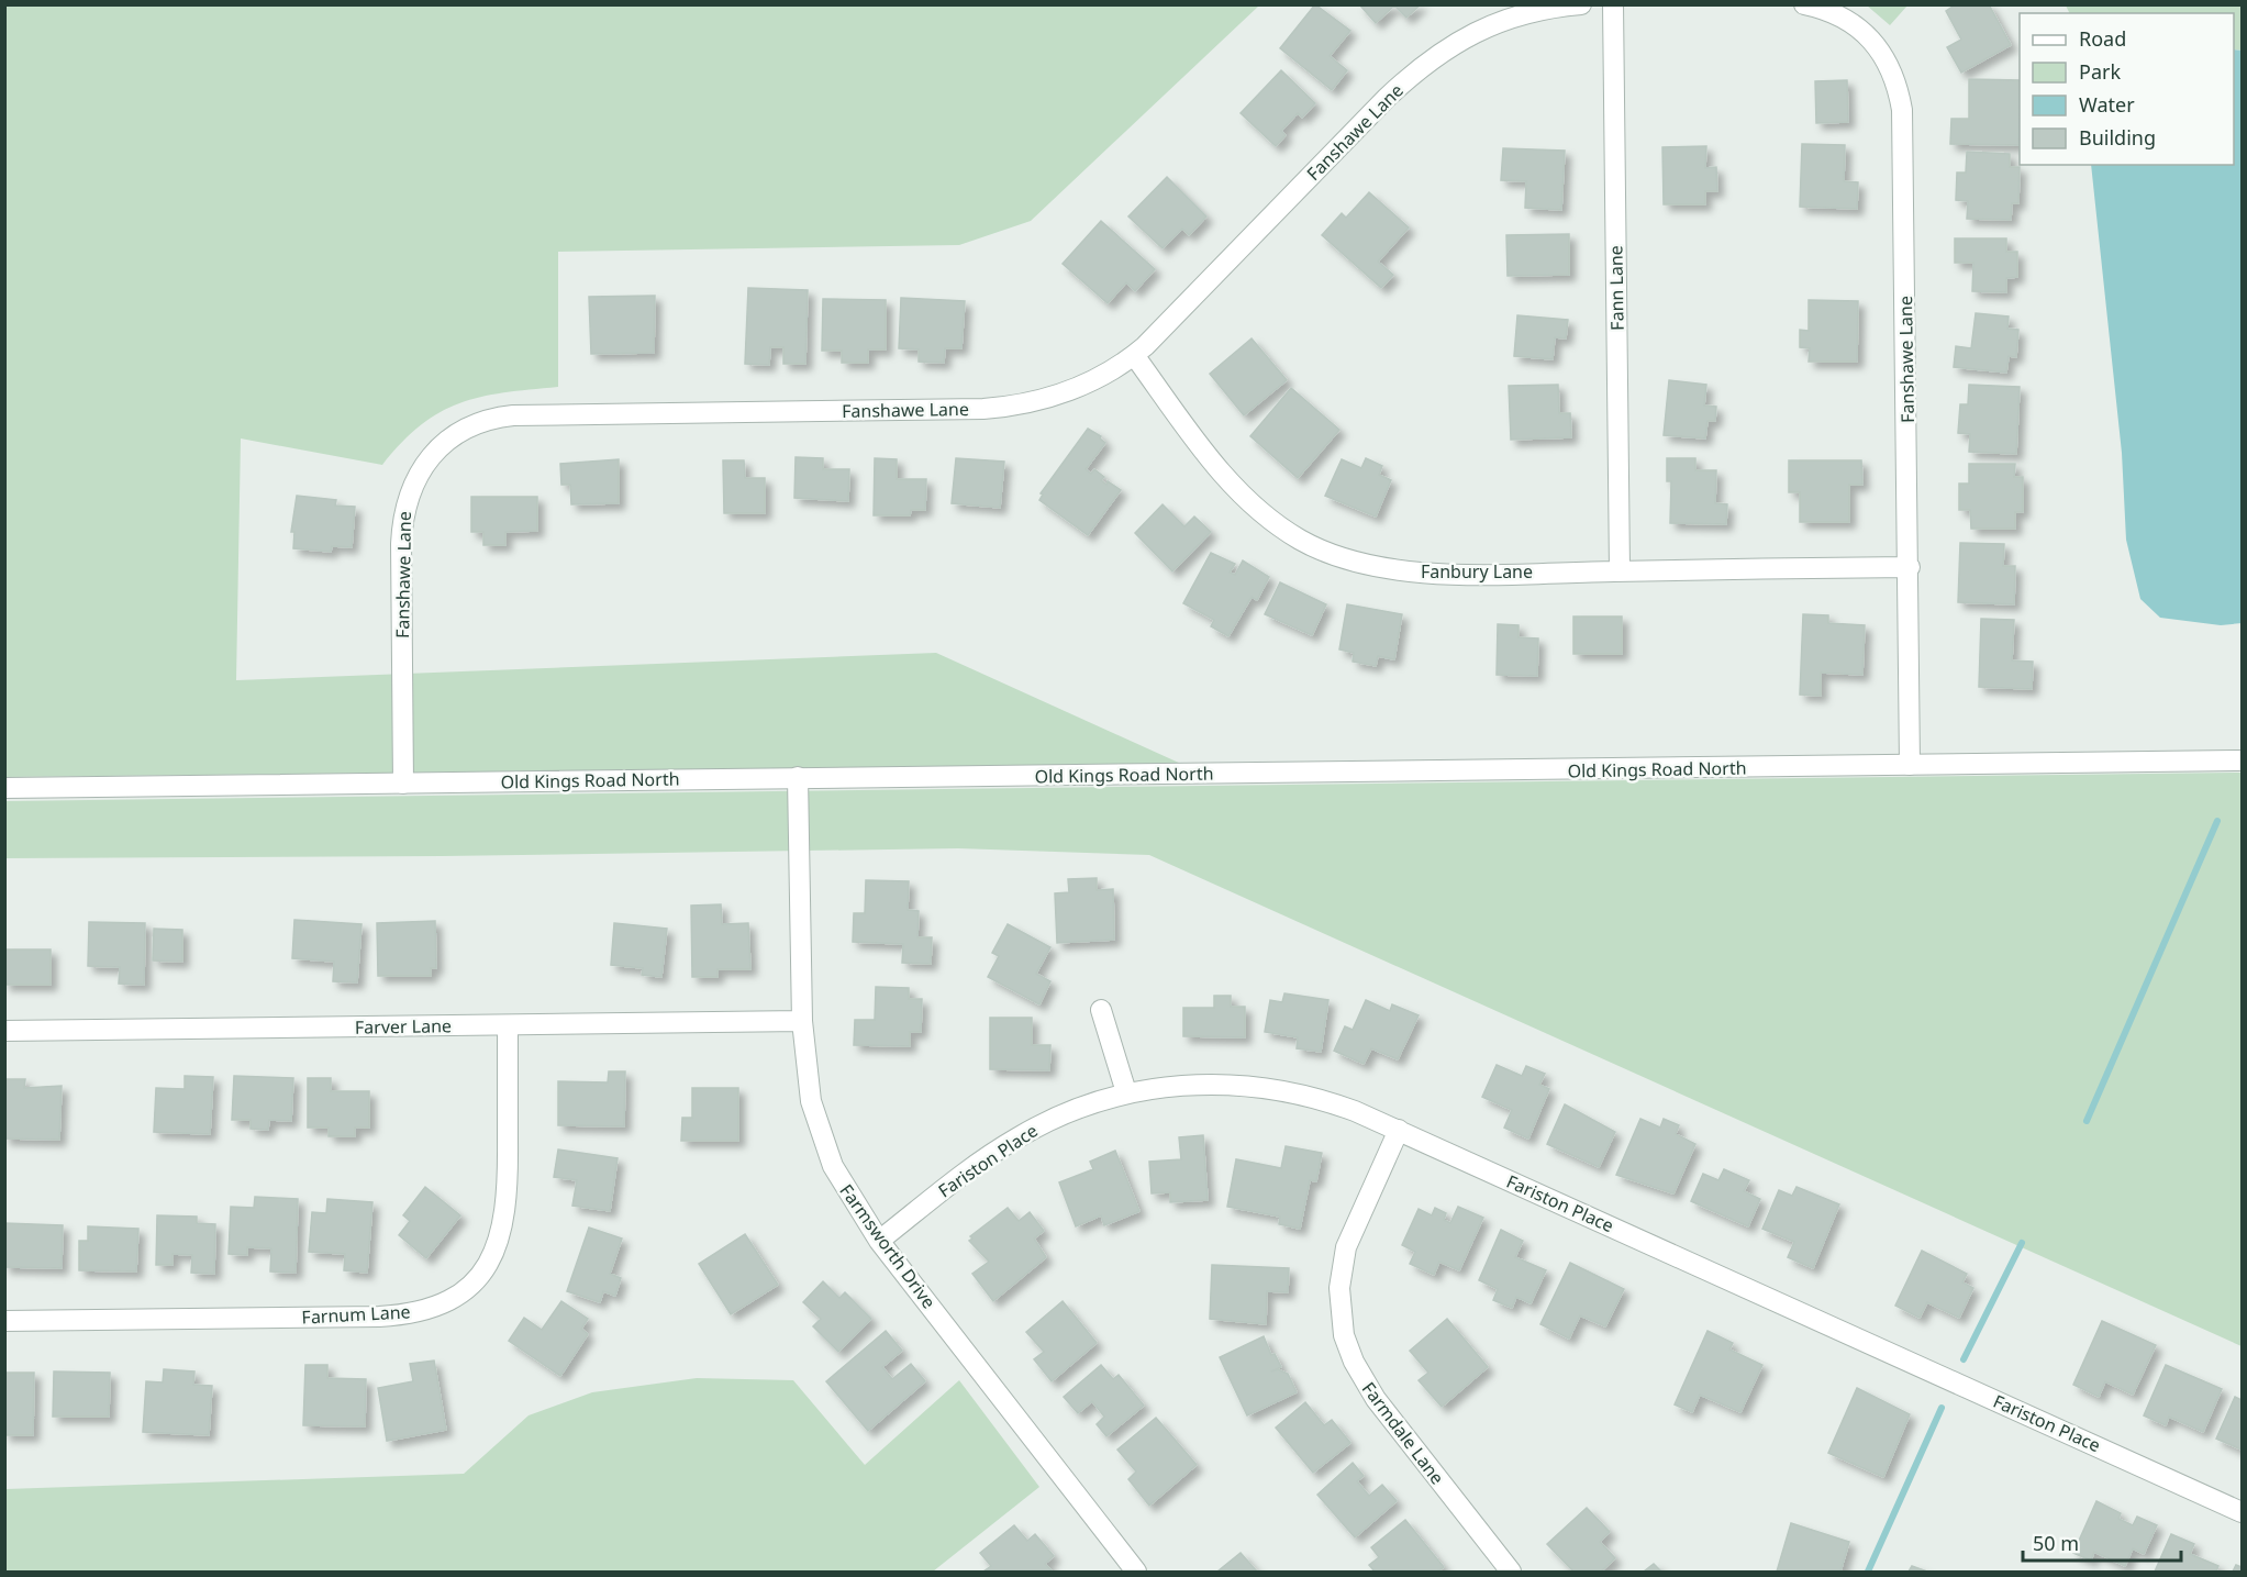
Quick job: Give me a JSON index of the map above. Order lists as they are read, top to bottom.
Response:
{
  "streets": {
    "street": [
      "Fanshawe Lane",
      "Fann Lane",
      "Fanbury Lane",
      "Old Kings Road North",
      "Farver Lane",
      "Fariston Place",
      "Farmsworth Drive",
      "Farnum Lane",
      "Farmdale Lane"
    ]
  },
  "crossings": [
    ["Fanshawe Lane", "Fanbury Lane"],
    ["Fanshawe Lane", "Old Kings Road North"],
    ["Fann Lane", "Fanbury Lane"],
    ["Old Kings Road North", "Farmsworth Drive"],
    ["Farver Lane", "Farmsworth Drive"],
    ["Farver Lane", "Farnum Lane"],
    ["Fariston Place", "Farmsworth Drive"],
    ["Fariston Place", "Farmdale Lane"]
  ],
  "legend": [
    "Road",
    "Park",
    "Water",
    "Building"
  ],
  "scale_bar": "50 m"
}
